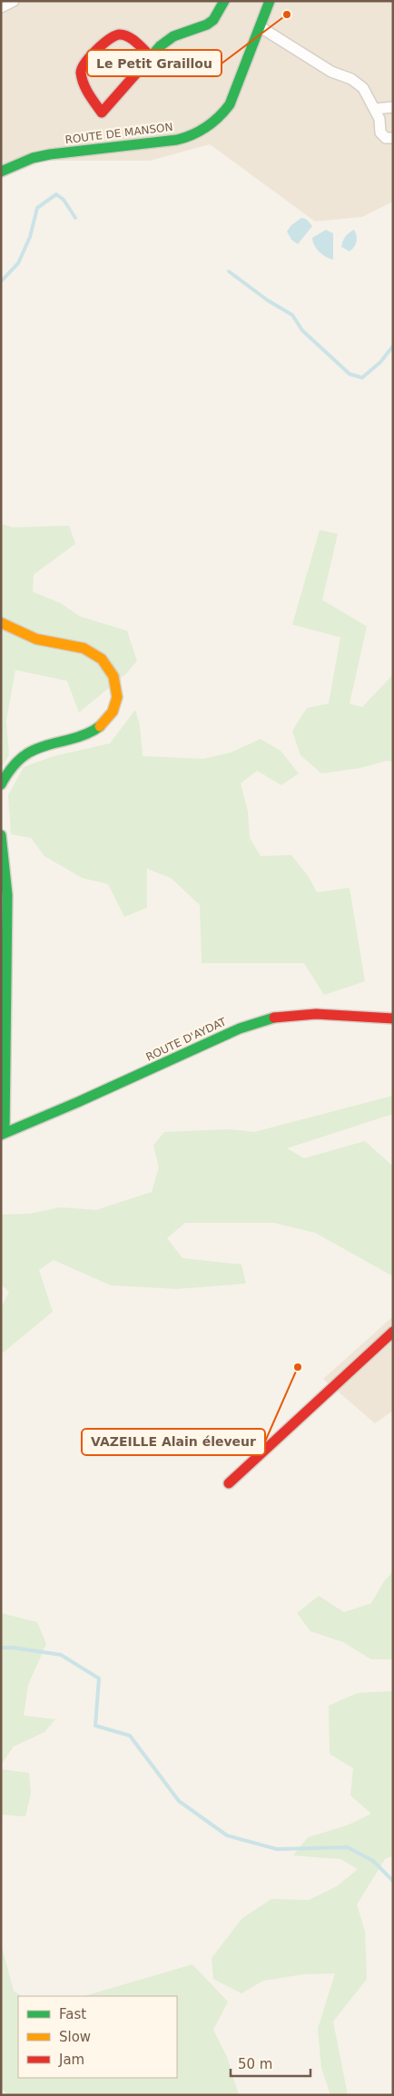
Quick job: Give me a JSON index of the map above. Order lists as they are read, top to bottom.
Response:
{
  "streets": {
    "street": ["ROUTE DE MANSON", "ROUTE D'AYDAT"]
  },
  "places": ["Le Petit Graillou", "VAZEILLE Alain éleveur"],
  "legend": ["Fast", "Slow", "Jam"],
  "scale_bar": "50 m"
}
